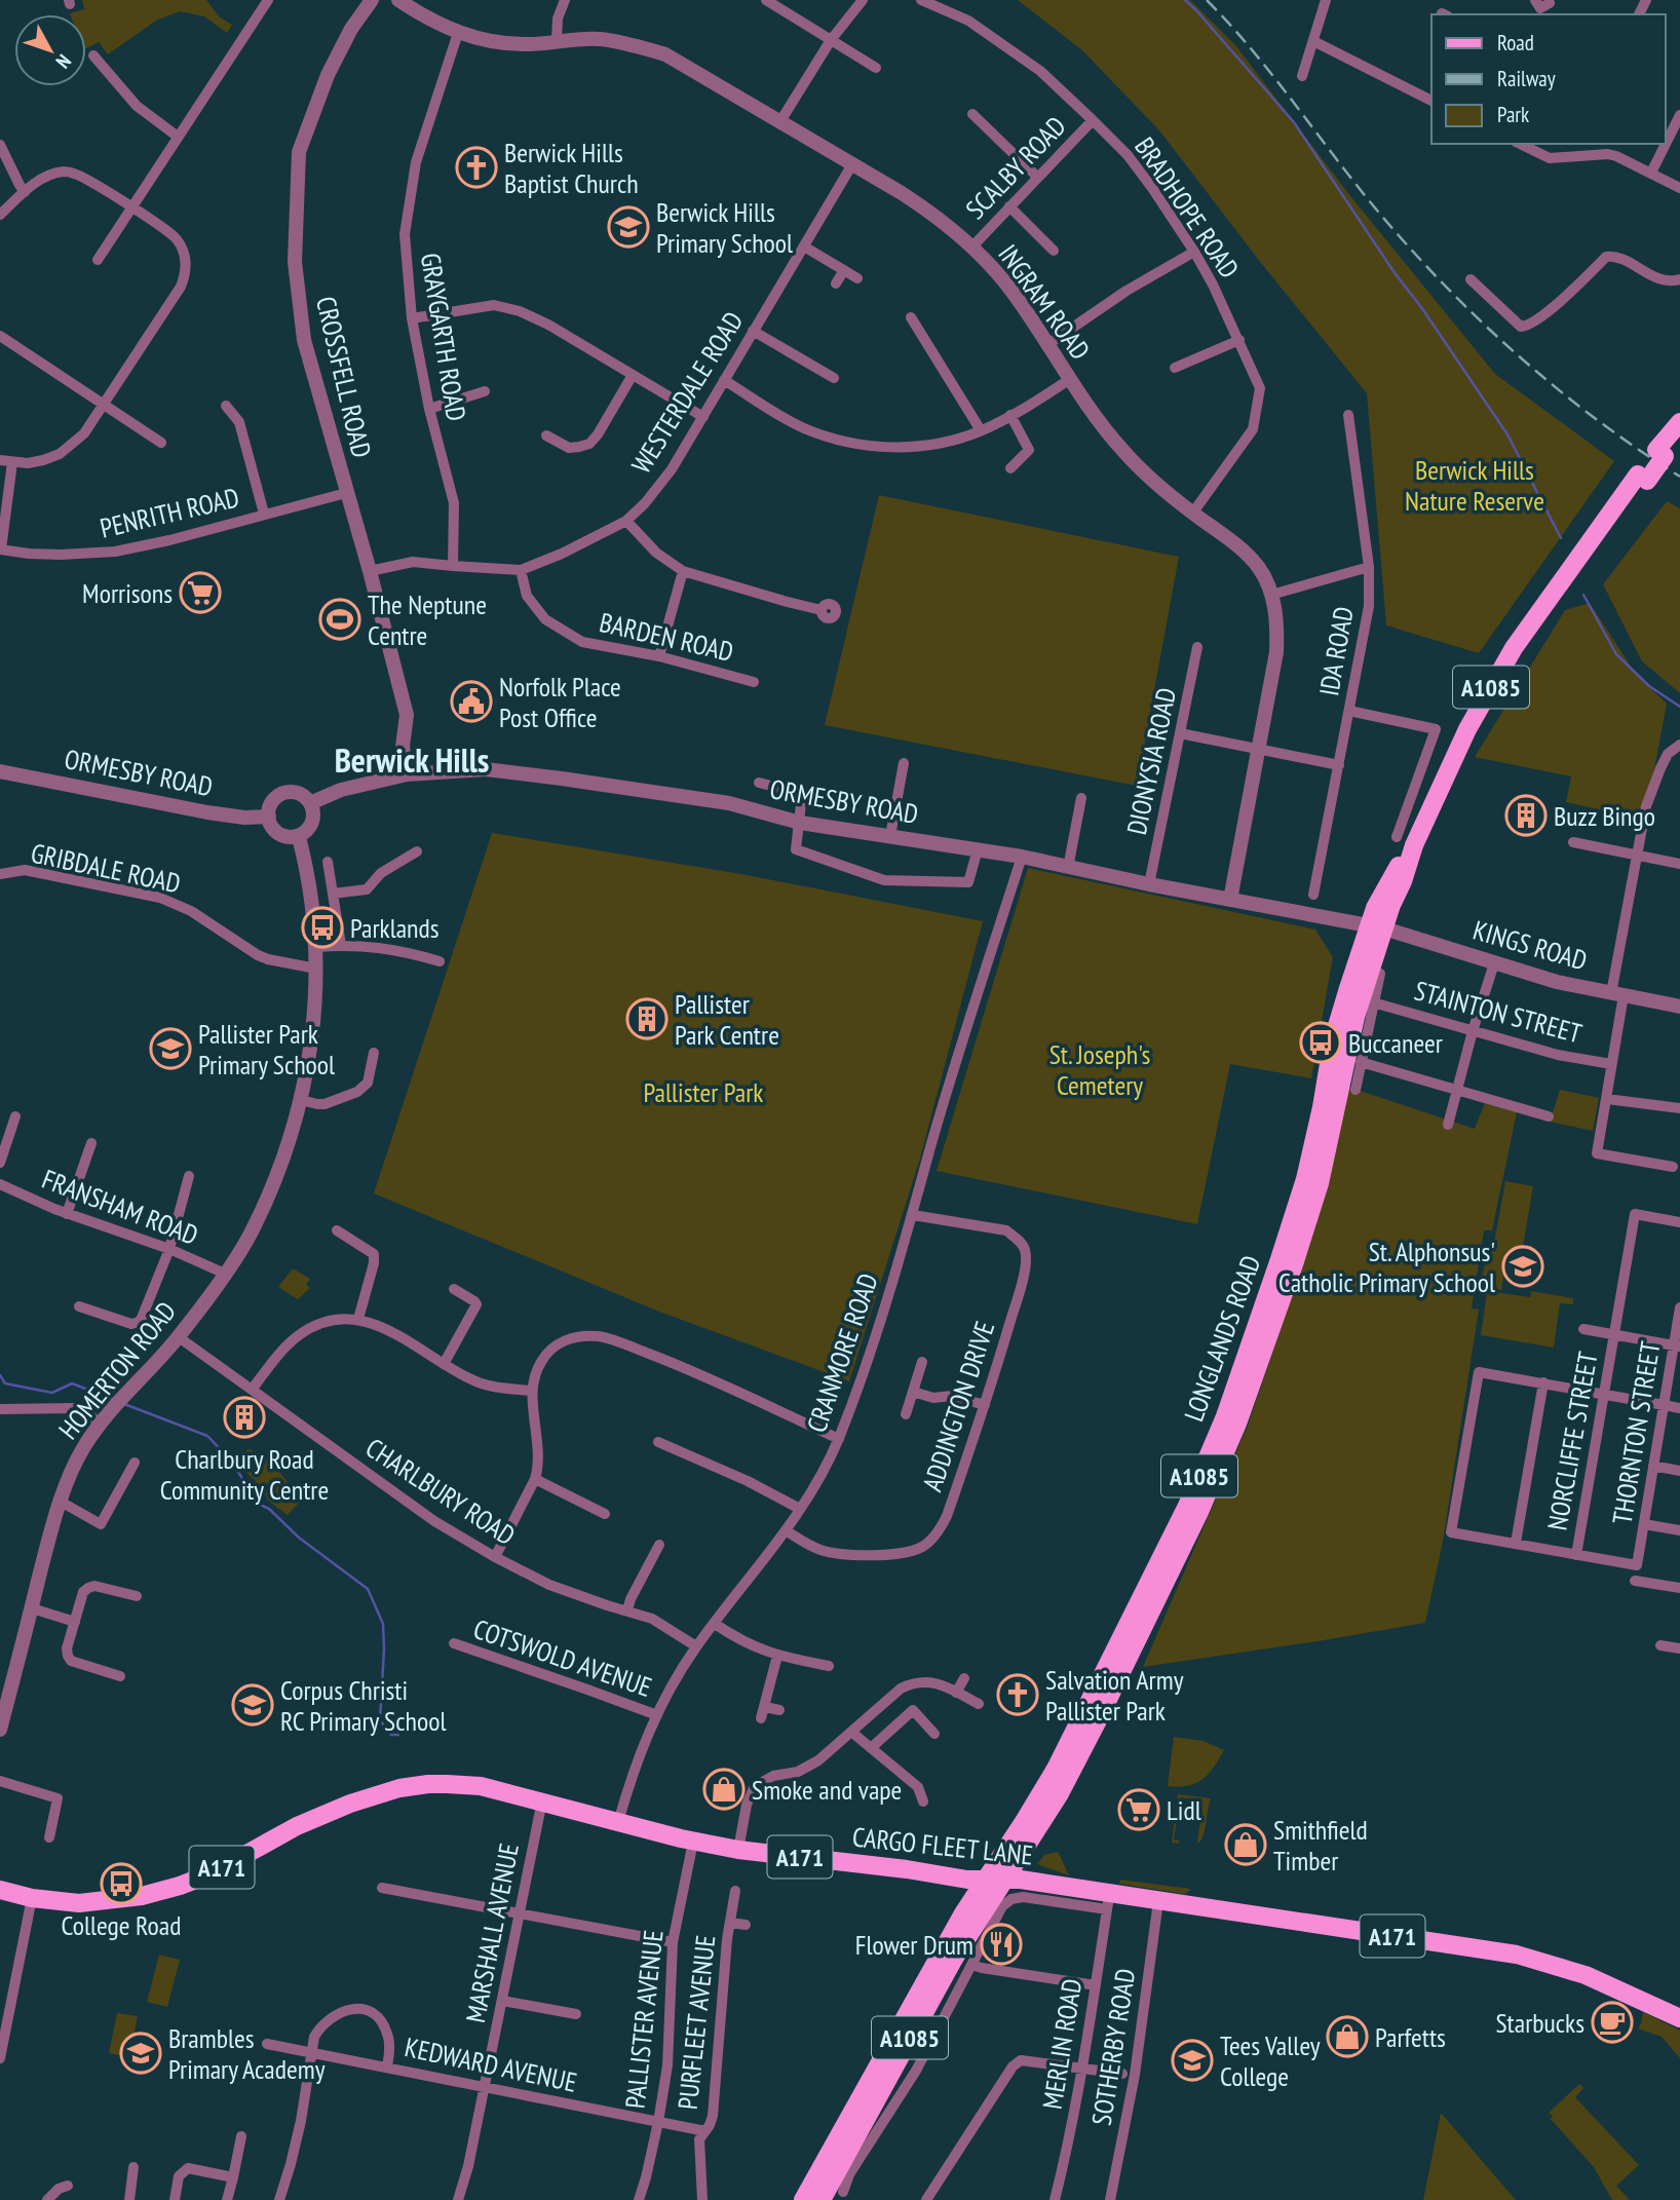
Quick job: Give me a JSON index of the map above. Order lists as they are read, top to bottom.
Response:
{
  "streets": {
    "main road": [
      "A1085",
      "LONGLANDS ROAD",
      "CARGO FLEET LANE",
      "A171"
    ],
    "street": [
      "SCALBY ROAD",
      "BRADHOPE ROAD",
      "INGRAM ROAD",
      "GRAYGARTH ROAD",
      "CROSSFELL ROAD",
      "WESTERDALE ROAD",
      "PENRITH ROAD",
      "BARDEN ROAD",
      "IDA ROAD",
      "DIONYSIA ROAD",
      "ORMESBY ROAD",
      "GRIBDALE ROAD",
      "KINGS ROAD",
      "STAINTON STREET",
      "FRANSHAM ROAD",
      "CRANMORE ROAD",
      "HOMERTON ROAD",
      "ADDINGTON DRIVE",
      "THORNTON STREET",
      "NORCLIFFE STREET",
      "CHARLBURY ROAD",
      "COTSWOLD AVENUE",
      "MARSHALL AVENUE",
      "PALLISTER AVENUE",
      "PURFLEET AVENUE",
      "MERLIN ROAD",
      "SOTHERBY ROAD",
      "KEDWARD AVENUE"
    ]
  },
  "crossings": [
    ["SCALBY ROAD", "BRADHOPE ROAD"],
    ["SCALBY ROAD", "INGRAM ROAD"],
    ["BRADHOPE ROAD", "INGRAM ROAD"],
    ["INGRAM ROAD", "GRAYGARTH ROAD"],
    ["INGRAM ROAD", "WESTERDALE ROAD"],
    ["INGRAM ROAD", "ORMESBY ROAD"],
    ["GRAYGARTH ROAD", "WESTERDALE ROAD"],
    ["CROSSFELL ROAD", "WESTERDALE ROAD"],
    ["CROSSFELL ROAD", "PENRITH ROAD"],
    ["CROSSFELL ROAD", "ORMESBY ROAD"],
    ["WESTERDALE ROAD", "BARDEN ROAD"],
    ["DIONYSIA ROAD", "ORMESBY ROAD"],
    ["ORMESBY ROAD", "KINGS ROAD"],
    ["ORMESBY ROAD", "LONGLANDS ROAD"],
    ["ORMESBY ROAD", "CRANMORE ROAD"],
    ["ORMESBY ROAD", "HOMERTON ROAD"],
    ["GRIBDALE ROAD", "HOMERTON ROAD"],
    ["KINGS ROAD", "LONGLANDS ROAD"],
    ["FRANSHAM ROAD", "HOMERTON ROAD"],
    ["LONGLANDS ROAD", "CARGO FLEET LANE"],
    ["CRANMORE ROAD", "ADDINGTON DRIVE"],
    ["CRANMORE ROAD", "CHARLBURY ROAD"],
    ["CRANMORE ROAD", "COTSWOLD AVENUE"],
    ["CRANMORE ROAD", "CARGO FLEET LANE"],
    ["HOMERTON ROAD", "CHARLBURY ROAD"],
    ["THORNTON STREET", "NORCLIFFE STREET"],
    ["CARGO FLEET LANE", "MARSHALL AVENUE"],
    ["CARGO FLEET LANE", "PALLISTER AVENUE"],
    ["CARGO FLEET LANE", "MERLIN ROAD"],
    ["CARGO FLEET LANE", "SOTHERBY ROAD"],
    ["MARSHALL AVENUE", "KEDWARD AVENUE"],
    ["PALLISTER AVENUE", "KEDWARD AVENUE"],
    ["PURFLEET AVENUE", "KEDWARD AVENUE"]
  ],
  "districts": ["Berwick Hills"],
  "parks": ["Berwick Hills Nature Reserve", "St. Joseph's Cemetery", "Pallister Park"],
  "places": {
    "church": ["Berwick Hills Baptist Church", "Salvation Army Pallister Park"],
    "school or university": [
      "Berwick Hills Primary School",
      "Pallister Park Primary School",
      "St. Alphonsus' Catholic Primary School",
      "Corpus Christi RC Primary School",
      "Brambles Primary Academy",
      "Tees Valley College"
    ],
    "supermarket": ["Morrisons", "Lidl"],
    "sports": ["The Neptune Centre"],
    "public building": ["Norfolk Place Post Office"],
    "building": ["Buzz Bingo", "Pallister Park Centre", "Charlbury Road Community Centre"],
    "bus stop": ["Parklands", "Buccaneer", "College Road"],
    "shop": ["Smoke and vape", "Smithfield Timber", "Parfetts"],
    "restaurant": ["Flower Drum"],
    "cafe": ["Starbucks"]
  },
  "legend": ["Road", "Railway", "Park"],
  "north": "bottom right"
}
